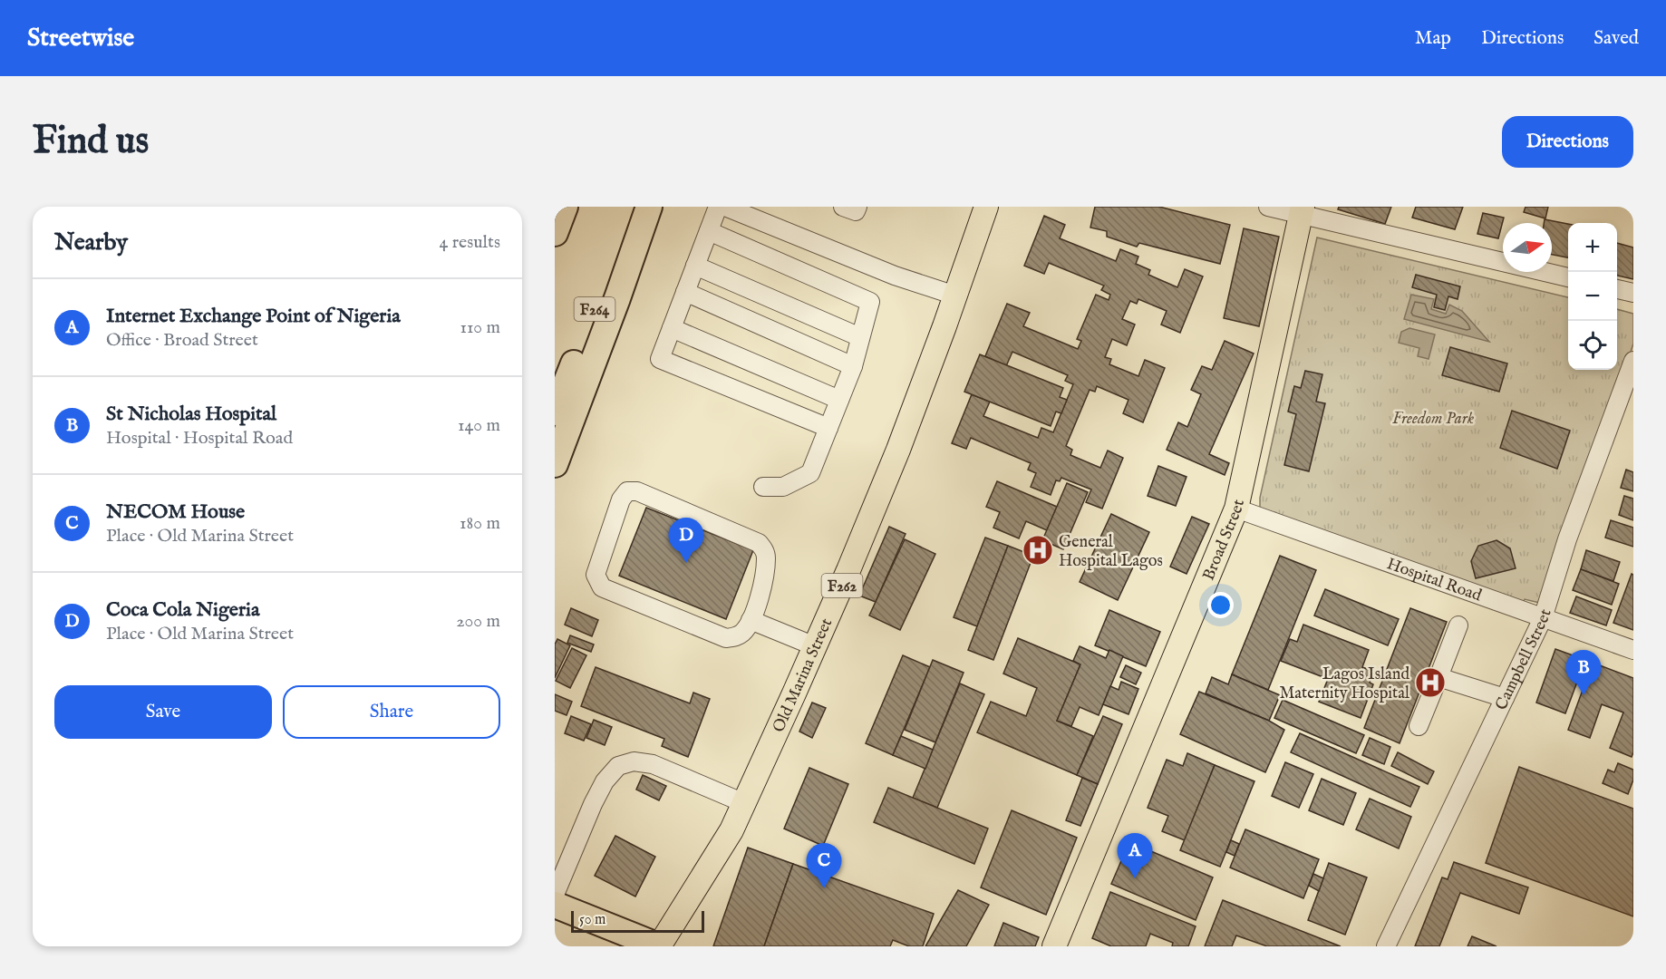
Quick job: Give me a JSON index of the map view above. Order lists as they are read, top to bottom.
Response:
{
  "streets": {
    "highway": ["F264"],
    "main road": ["Broad Street", "F262", "Old Marina Street"],
    "street": ["Hospital Road", "Campbell Street"]
  },
  "crossings": [
    ["Broad Street", "Hospital Road"],
    ["Hospital Road", "Campbell Street"]
  ],
  "parks": ["Freedom Park"],
  "places": {
    "hospital": ["General Hospital Lagos", "Lagos Island Maternity Hospital"]
  },
  "scale_bar": "50 m",
  "north": "right",
  "page": {
    "header": "Streetwise",
    "nav": ["Map", "Directions", "Saved"],
    "buttons": [
      "Directions",
      ["Save", "Share"]
    ],
    "title": "Find us",
    "heading": ["Nearby", "4 results"],
    "map_buttons": ["+", "−"],
    "list": [
      {
        "mark": "A",
        "name": "Internet Exchange Point of Nigeria",
        "note": "Office · Broad Street",
        "value": "110 m"
      },
      {
        "mark": "B",
        "name": "St Nicholas Hospital",
        "note": "Hospital · Hospital Road",
        "value": "140 m"
      },
      {
        "mark": "C",
        "name": "NECOM House",
        "note": "Place · Old Marina Street",
        "value": "180 m"
      },
      {
        "mark": "D",
        "name": "Coca Cola Nigeria",
        "note": "Place · Old Marina Street",
        "value": "200 m"
      }
    ],
    "pins": [
      "D",
      "B",
      "A",
      "C"
    ],
    "scale": "50 m"
  }
}
